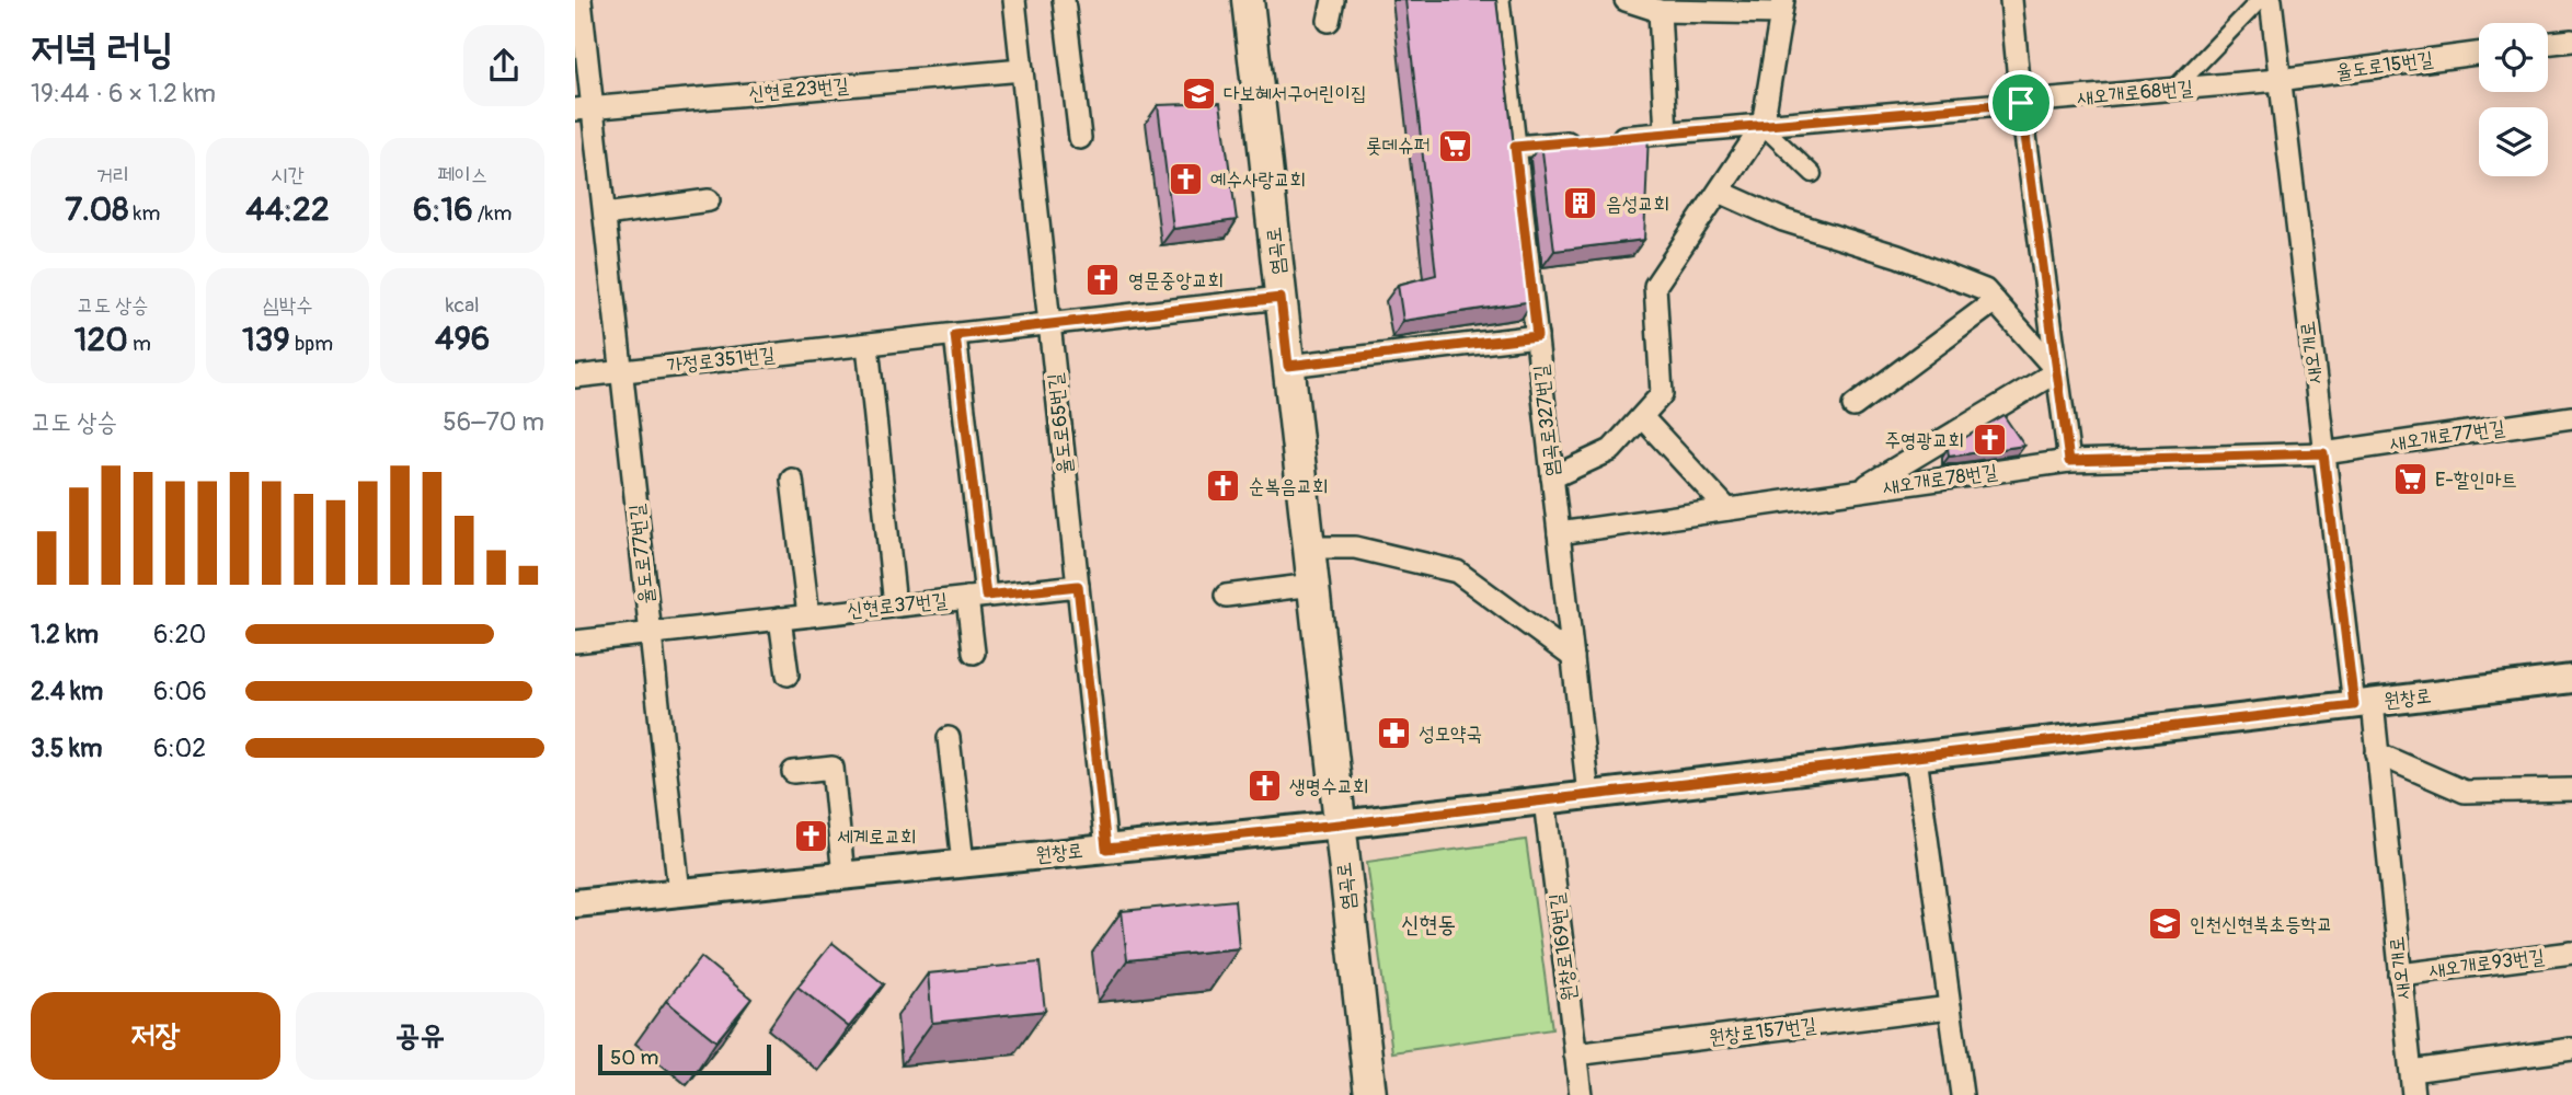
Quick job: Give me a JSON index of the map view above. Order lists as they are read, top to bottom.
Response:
{
  "streets": {
    "main road": ["염곡로"],
    "street": [
      "율도로15번길",
      "신현로23번길",
      "새오개로68번길",
      "새오개로",
      "가정로351번길",
      "염곡로327번길",
      "율도로65번길",
      "새오개로77번길",
      "새오개로78번길",
      "율도로77번길",
      "신현로37번길",
      "원창로",
      "원창로169번길",
      "새오개로93번길",
      "원창로157번길"
    ]
  },
  "crossings": [
    ["율도로15번길", "새오개로68번길"],
    ["율도로15번길", "새오개로"],
    ["신현로23번길", "율도로65번길"],
    ["신현로23번길", "율도로77번길"],
    ["새오개로68번길", "새오개로"],
    ["새오개로68번길", "염곡로327번길"],
    ["염곡로", "가정로351번길"],
    ["염곡로", "원창로"],
    ["새오개로", "새오개로77번길"],
    ["새오개로", "새오개로78번길"],
    ["새오개로", "원창로"],
    ["새오개로", "새오개로93번길"],
    ["가정로351번길", "율도로65번길"],
    ["가정로351번길", "율도로77번길"],
    ["염곡로327번길", "새오개로78번길"],
    ["염곡로327번길", "원창로"],
    ["율도로65번길", "신현로37번길"],
    ["율도로65번길", "원창로"],
    ["새오개로77번길", "새오개로78번길"],
    ["율도로77번길", "신현로37번길"],
    ["율도로77번길", "원창로"],
    ["원창로", "원창로169번길"],
    ["원창로169번길", "원창로157번길"]
  ],
  "districts": ["신현동"],
  "places": {
    "school or university": ["다보혜서구어린이집", "인천신현북초등학교"],
    "supermarket": ["롯데슈퍼", "E-할인마트"],
    "church": [
      "예수사랑교회",
      "영문중앙교회",
      "주영광교회",
      "순복음교회",
      "생명수교회",
      "세계로교회"
    ],
    "building": ["음성교회"],
    "pharmacy": ["성모약국"]
  },
  "scale_bar": "50 m",
  "page": {
    "heading": ["저녁 러닝", "19:44 · 6 × 1.2 km"],
    "stats": [
      ["거리", "7.08 km"],
      ["시간", "44:22"],
      ["페이스", "6:16 /km"],
      ["고도 상승", "120 m"],
      ["심박수", "139 bpm"],
      ["kcal", "496"]
    ],
    "chart": ["고도 상승", "56–70 m"],
    "list": [
      {
        "name": "1.2 km",
        "note": "6:20"
      },
      {
        "name": "2.4 km",
        "note": "6:06"
      },
      {
        "name": "3.5 km",
        "note": "6:02"
      }
    ],
    "buttons": ["저장", "공유"],
    "scale": "50 m"
  }
}
